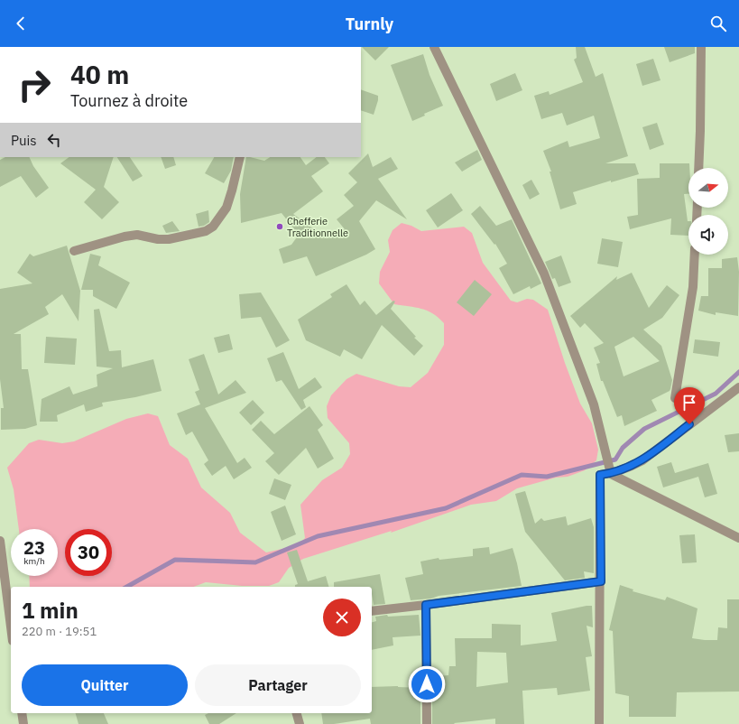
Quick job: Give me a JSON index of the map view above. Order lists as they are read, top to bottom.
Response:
{
  "places": ["Chefferie Traditionnelle"],
  "north": "right",
  "page": {
    "header": "Turnly",
    "turn": ["40 m", "Tournez à droite"],
    "then": "Puis",
    "speed": "23 km/h",
    "limit": "30",
    "heading": ["1 min", "220 m · 19:51"],
    "buttons": ["Quitter", "Partager"]
  }
}
